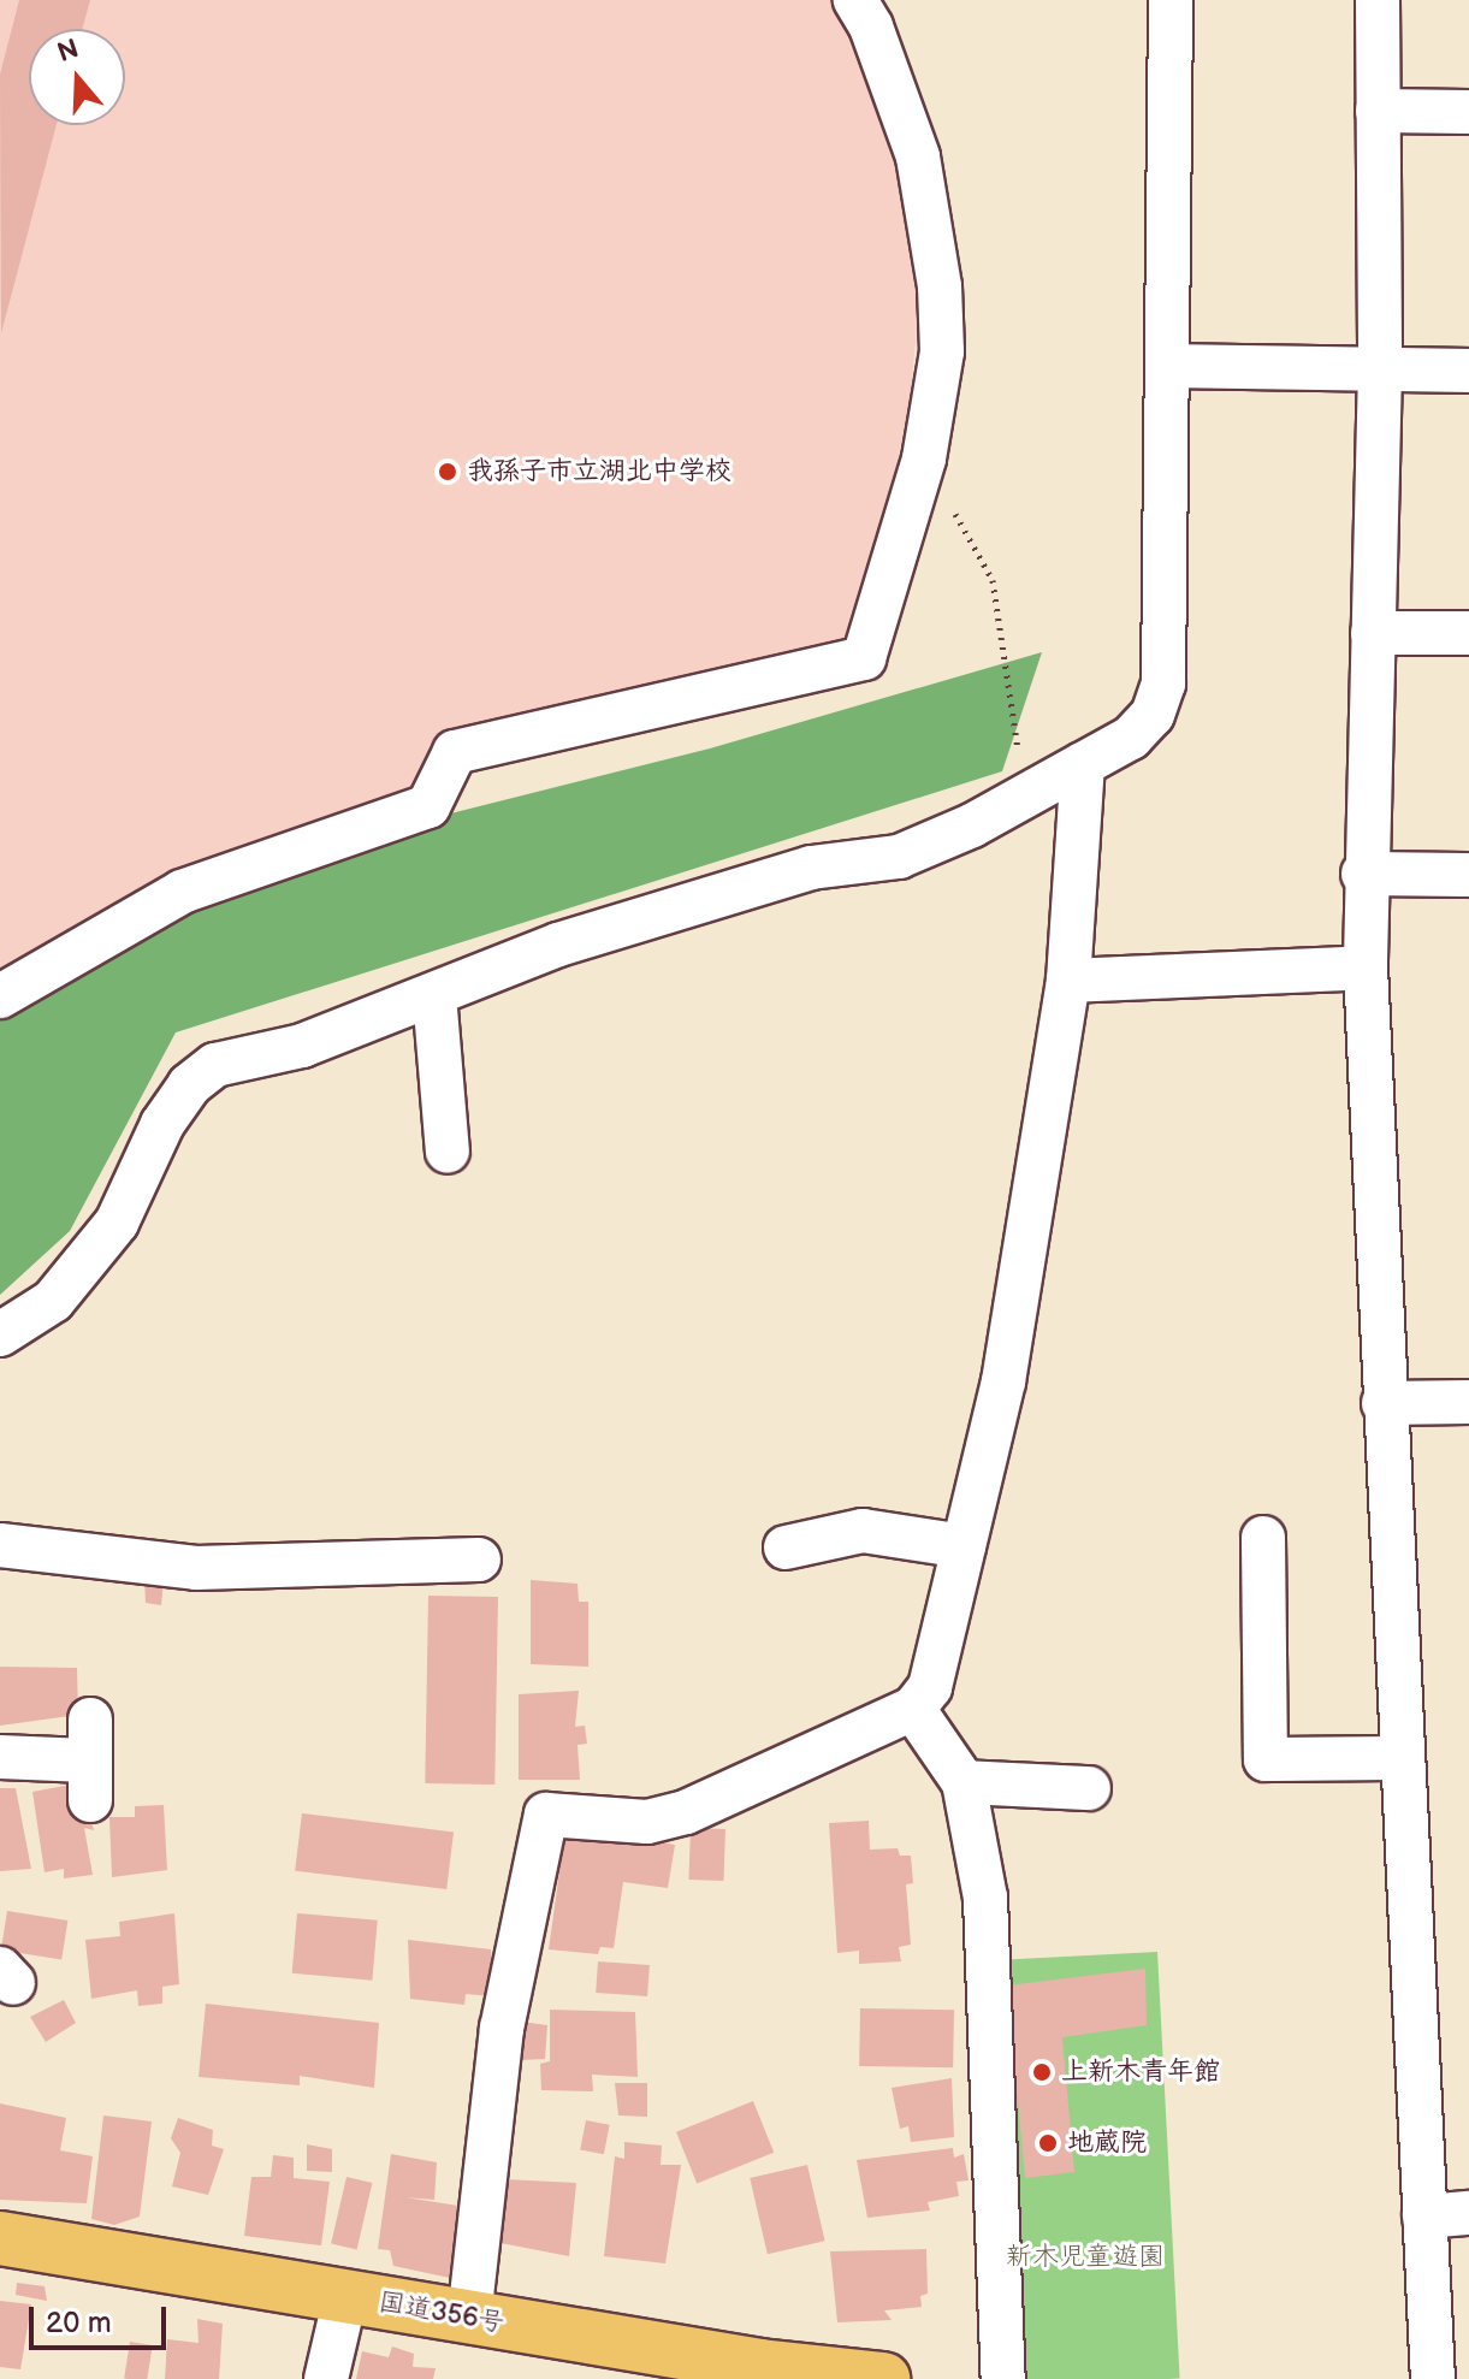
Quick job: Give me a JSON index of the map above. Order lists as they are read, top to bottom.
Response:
{
  "streets": {
    "highway": ["国道356号"]
  },
  "parks": ["新木児童遊園"],
  "places": ["我孫子市立湖北中学校", "上新木青年館", "地蔵院"],
  "scale_bar": "20 m",
  "north": "top"
}
